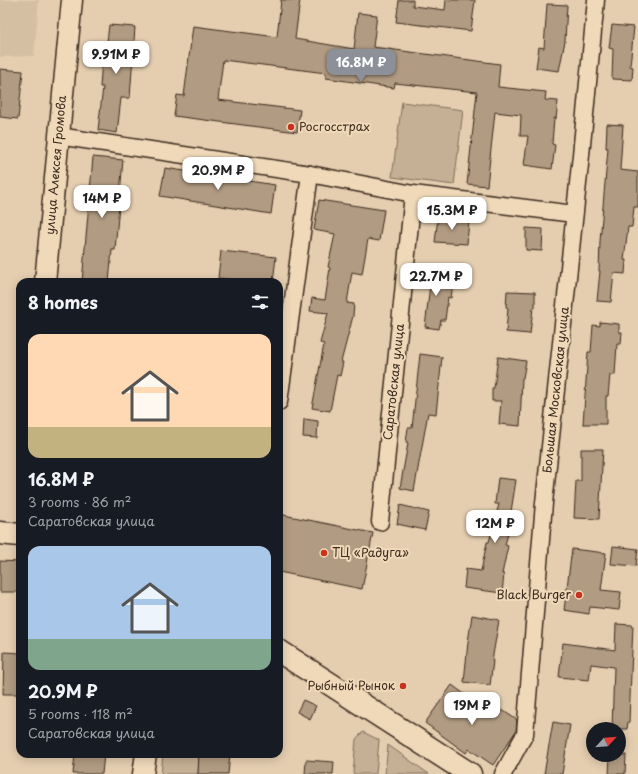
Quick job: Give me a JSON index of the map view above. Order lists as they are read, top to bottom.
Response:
{
  "streets": {
    "street": ["улица Алексея Громова", "Саратовская улица", "Большая Московская улица"]
  },
  "places": [
    "Росгосстрах",
    "ТЦ «Радуга»",
    "Black Burger",
    "Рыбный Рынок"
  ],
  "north": "top right",
  "page": {
    "price": [
      "9.91M ₽",
      "16.8M ₽",
      "20.9M ₽",
      "14M ₽",
      "15.3M ₽",
      "22.7M ₽",
      "12M ₽",
      "19M ₽"
    ],
    "heading": "8 homes",
    "list": [
      {
        "name": "16.8M ₽",
        "note": "3 rooms · 86 m² · Саратовская улица"
      },
      {
        "name": "20.9M ₽",
        "note": "5 rooms · 118 m² · Саратовская улица"
      }
    ]
  }
}
